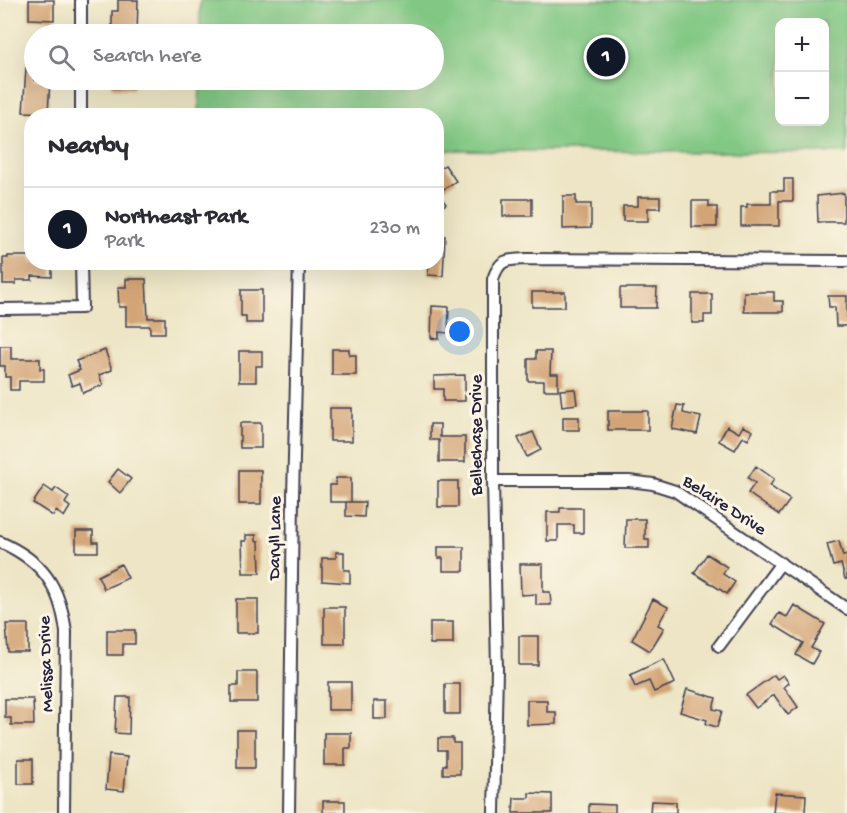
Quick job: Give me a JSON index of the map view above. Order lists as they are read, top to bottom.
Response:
{
  "streets": {
    "street": [
      "Bellechase Drive",
      "Belaire Drive",
      "Daryll Lane",
      "Melissa Drive"
    ]
  },
  "crossings": [
    ["Bellechase Drive", "Belaire Drive"]
  ],
  "page": {
    "map_buttons": ["+", "−"],
    "search": "Search here",
    "pins": "1",
    "heading": "Nearby",
    "list": [
      {
        "mark": "1",
        "name": "Northeast Park",
        "note": "Park",
        "value": "230 m"
      }
    ]
  }
}
